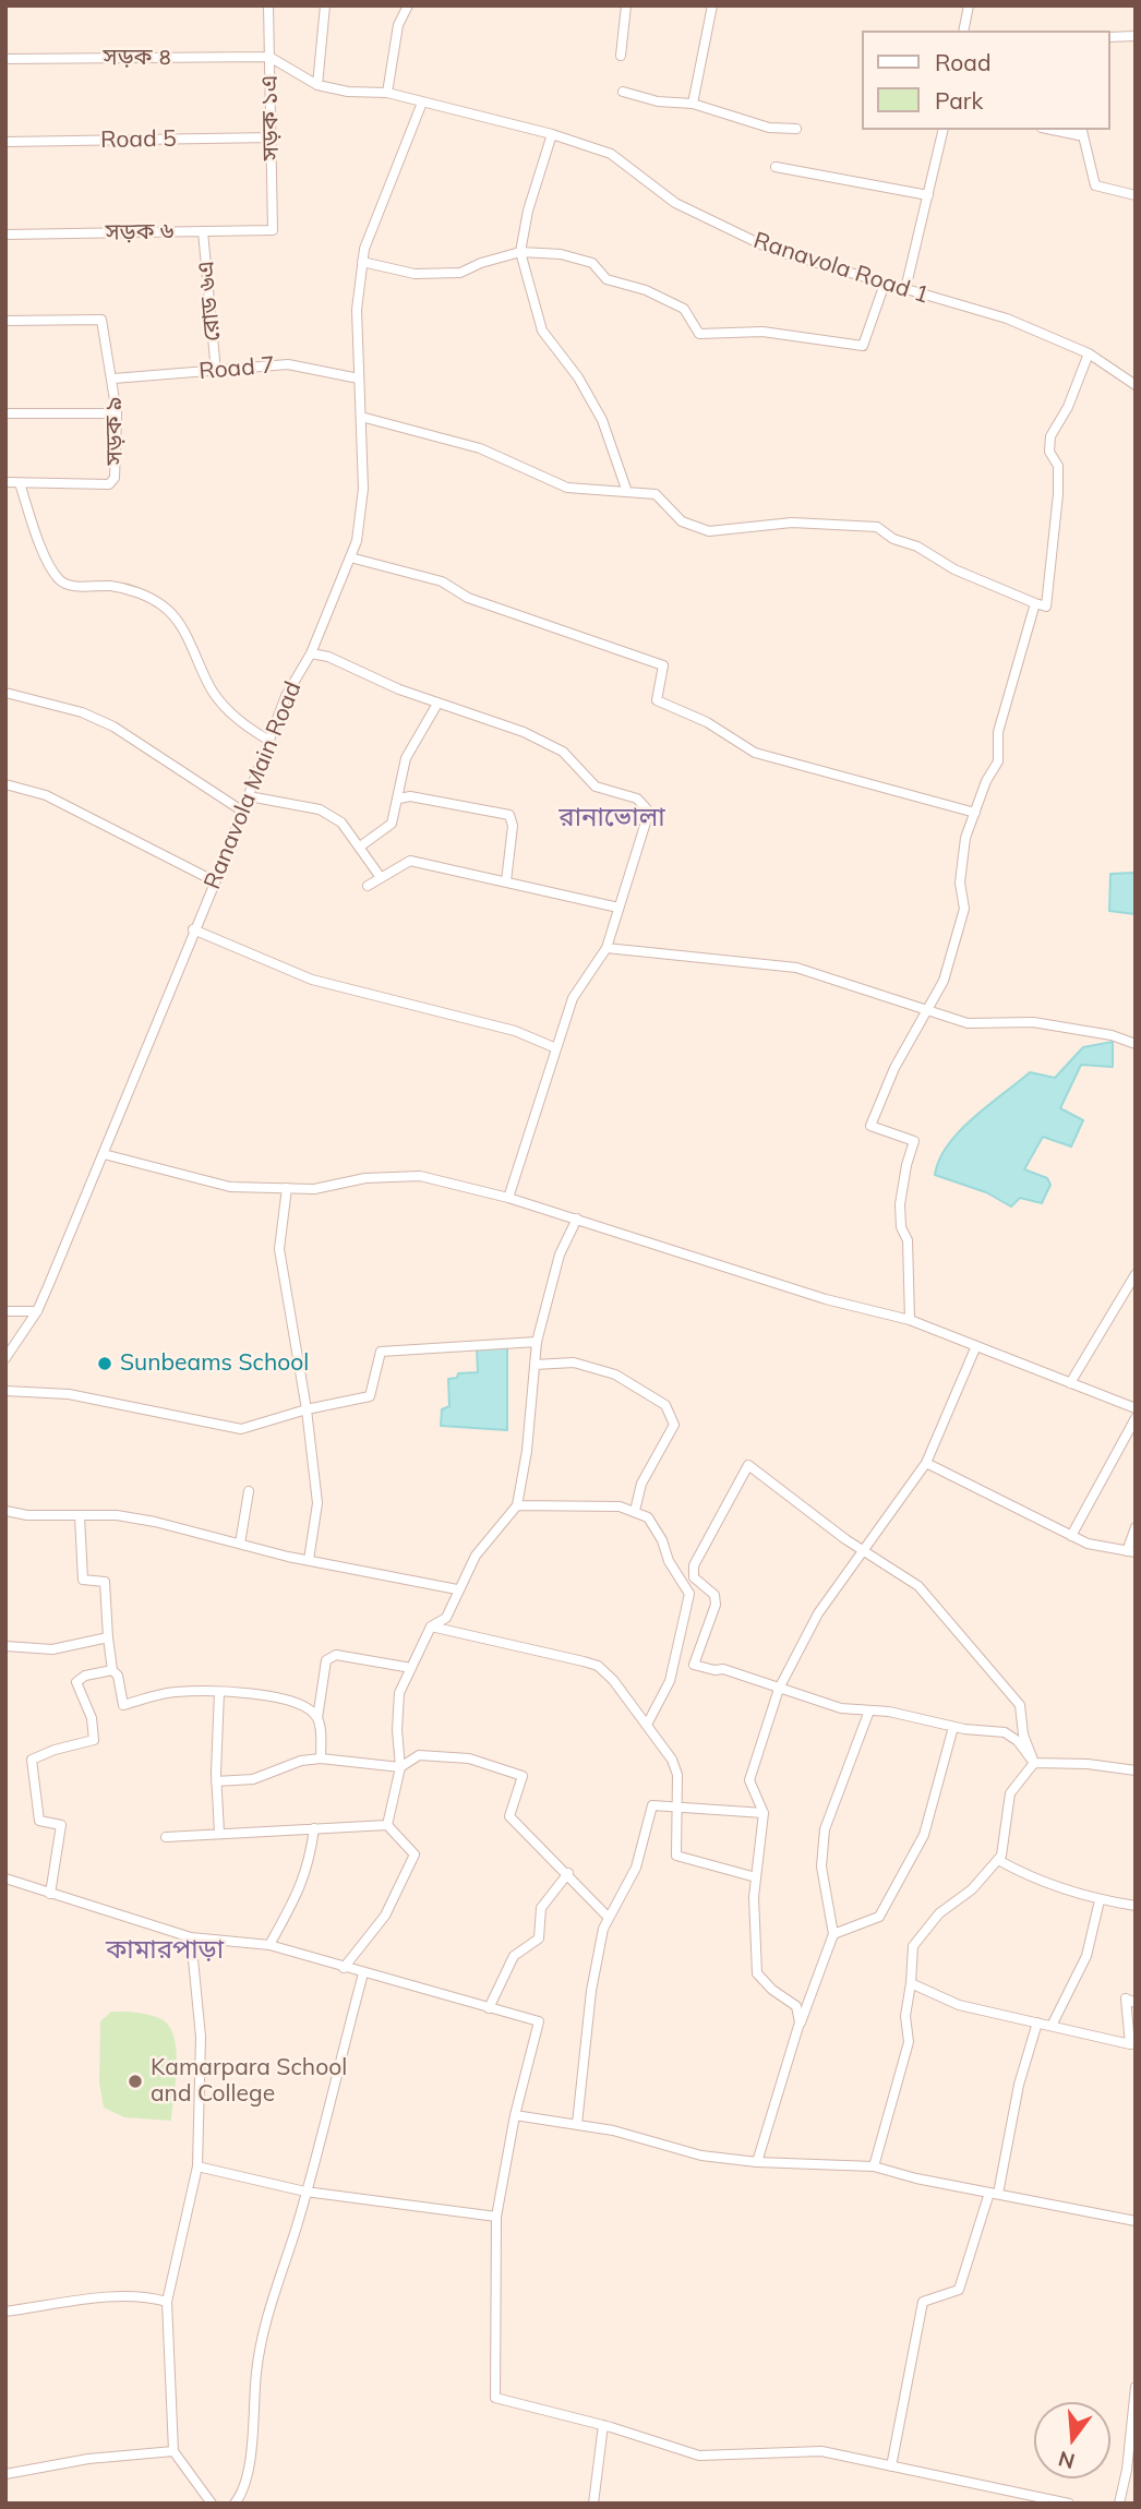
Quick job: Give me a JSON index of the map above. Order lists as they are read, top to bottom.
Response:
{
  "streets": {
    "street": [
      "সড়ক ৪",
      "সড়ক ১এ",
      "Road 5",
      "সড়ক ৬",
      "Ranavola Road 1",
      "রোড ৬এ",
      "Road 7",
      "সড়ক ৯",
      "Ranavola Main Road"
    ]
  },
  "crossings": [
    ["সড়ক ৪", "সড়ক ১এ"],
    ["সড়ক ১এ", "Road 5"],
    ["সড়ক ১এ", "সড়ক ৬"],
    ["সড়ক ৬", "রোড ৬এ"],
    ["Ranavola Road 1", "Ranavola Main Road"],
    ["রোড ৬এ", "Road 7"],
    ["Road 7", "সড়ক ৯"],
    ["Road 7", "Ranavola Main Road"]
  ],
  "districts": ["রানাভোলা", "কামারপাড়া"],
  "places": ["Sunbeams School", "Kamarpara School and College"],
  "legend": ["Road", "Park"],
  "north": "bottom"
}
